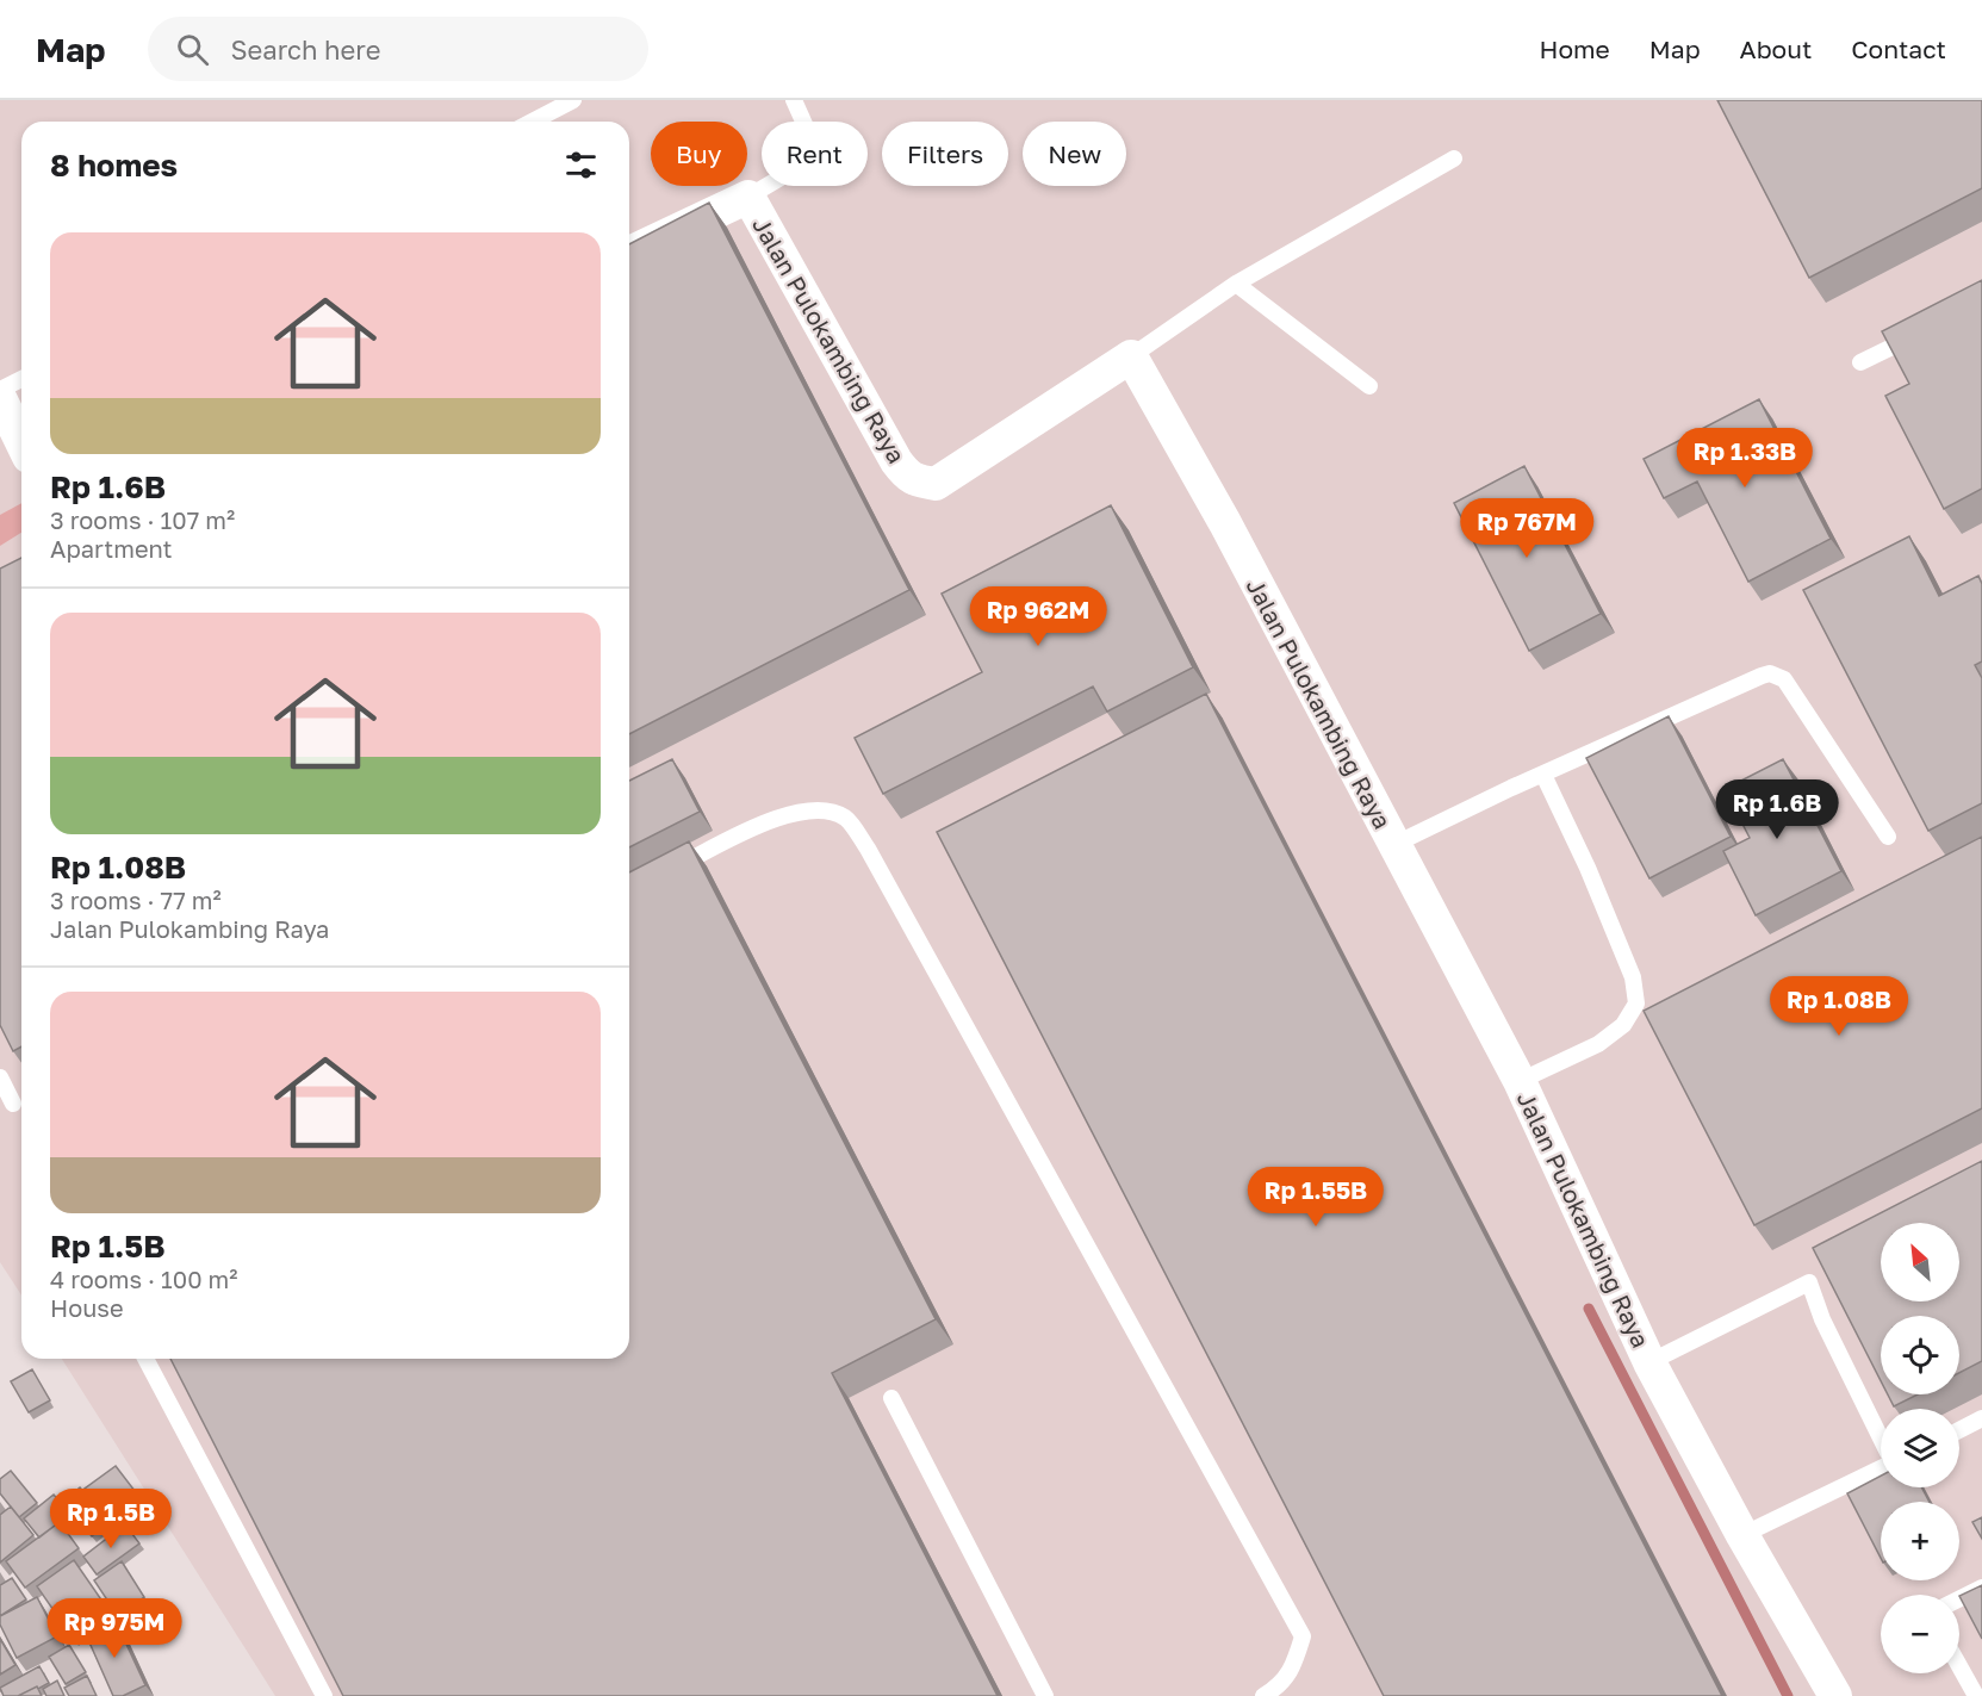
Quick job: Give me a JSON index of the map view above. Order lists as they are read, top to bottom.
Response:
{
  "streets": {
    "street": ["Jalan Pulokambing Raya"]
  },
  "north": "top left",
  "page": {
    "header": "Map",
    "search": "Search here",
    "nav": [
      "Home",
      "Map",
      "About",
      "Contact"
    ],
    "chip": [
      "Buy",
      "Rent",
      "Filters",
      "New"
    ],
    "heading": "8 homes",
    "list": [
      {
        "name": "Rp 1.6B",
        "note": "3 rooms · 107 m² · Apartment"
      },
      {
        "name": "Rp 1.08B",
        "note": "3 rooms · 77 m² · Jalan Pulokambing Raya"
      },
      {
        "name": "Rp 1.5B",
        "note": "4 rooms · 100 m² · House"
      }
    ],
    "price": [
      "Rp 1.33B",
      "Rp 767M",
      "Rp 962M",
      "Rp 1.6B",
      "Rp 1.08B",
      "Rp 1.55B",
      "Rp 1.5B",
      "Rp 975M"
    ],
    "map_buttons": ["+", "−"]
  }
}
